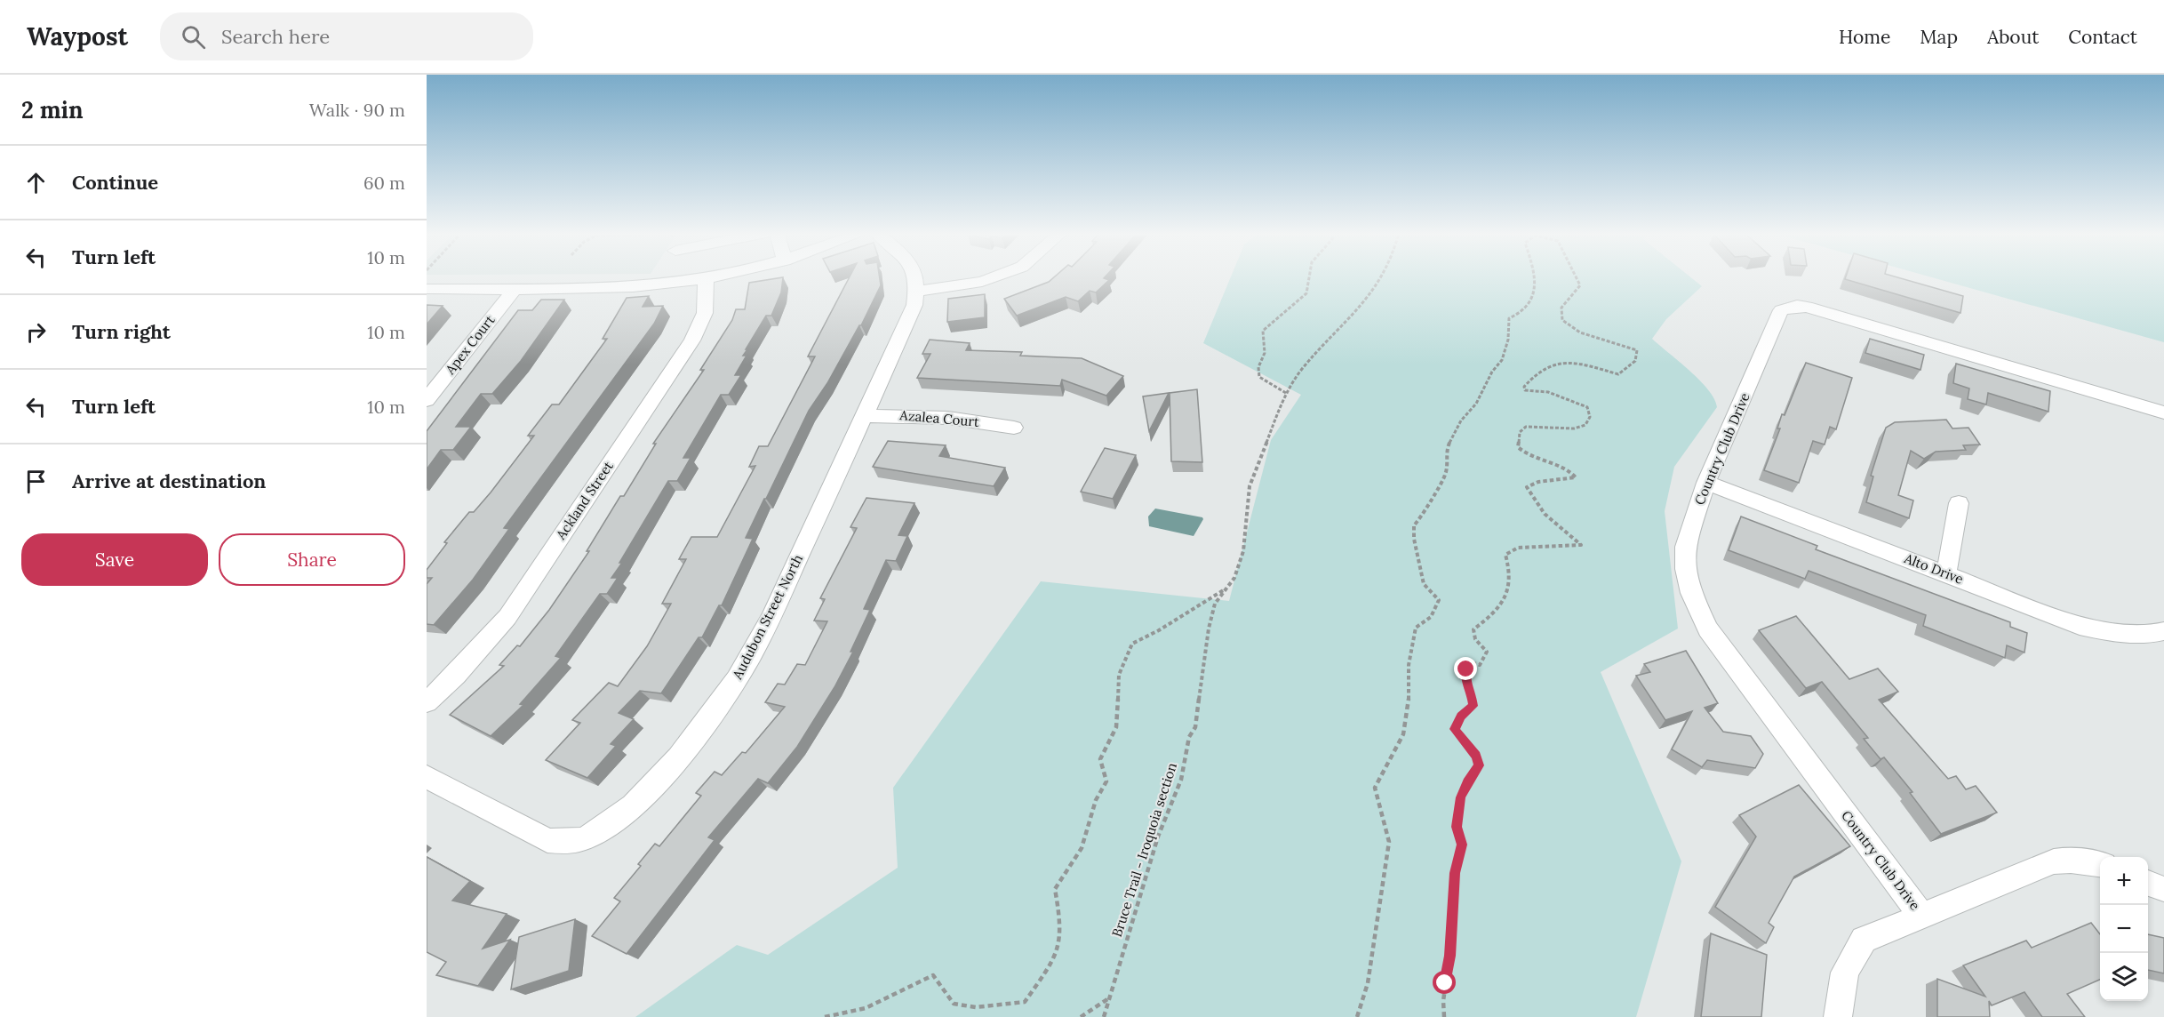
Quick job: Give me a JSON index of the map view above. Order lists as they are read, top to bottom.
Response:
{
  "streets": {
    "street": [
      "Apex Court",
      "Azalea Court",
      "Country Club Drive",
      "Ackland Street",
      "Alto Drive",
      "Audubon Street North"
    ],
    "path": ["Bruce Trail - Iroquoia section"]
  },
  "crossings": [
    ["Azalea Court", "Audubon Street North"],
    ["Country Club Drive", "Alto Drive"]
  ],
  "page": {
    "header": "Waypost",
    "search": "Search here",
    "nav": [
      "Home",
      "Map",
      "About",
      "Contact"
    ],
    "heading": ["2 min", "Walk · 90 m"],
    "list": [
      ["Continue", "60 m"],
      ["Turn left", "10 m"],
      ["Turn right", "10 m"],
      ["Turn left", "10 m"],
      "Arrive at destination"
    ],
    "buttons": ["Save", "Share"],
    "map_buttons": ["+", "−"]
  }
}
